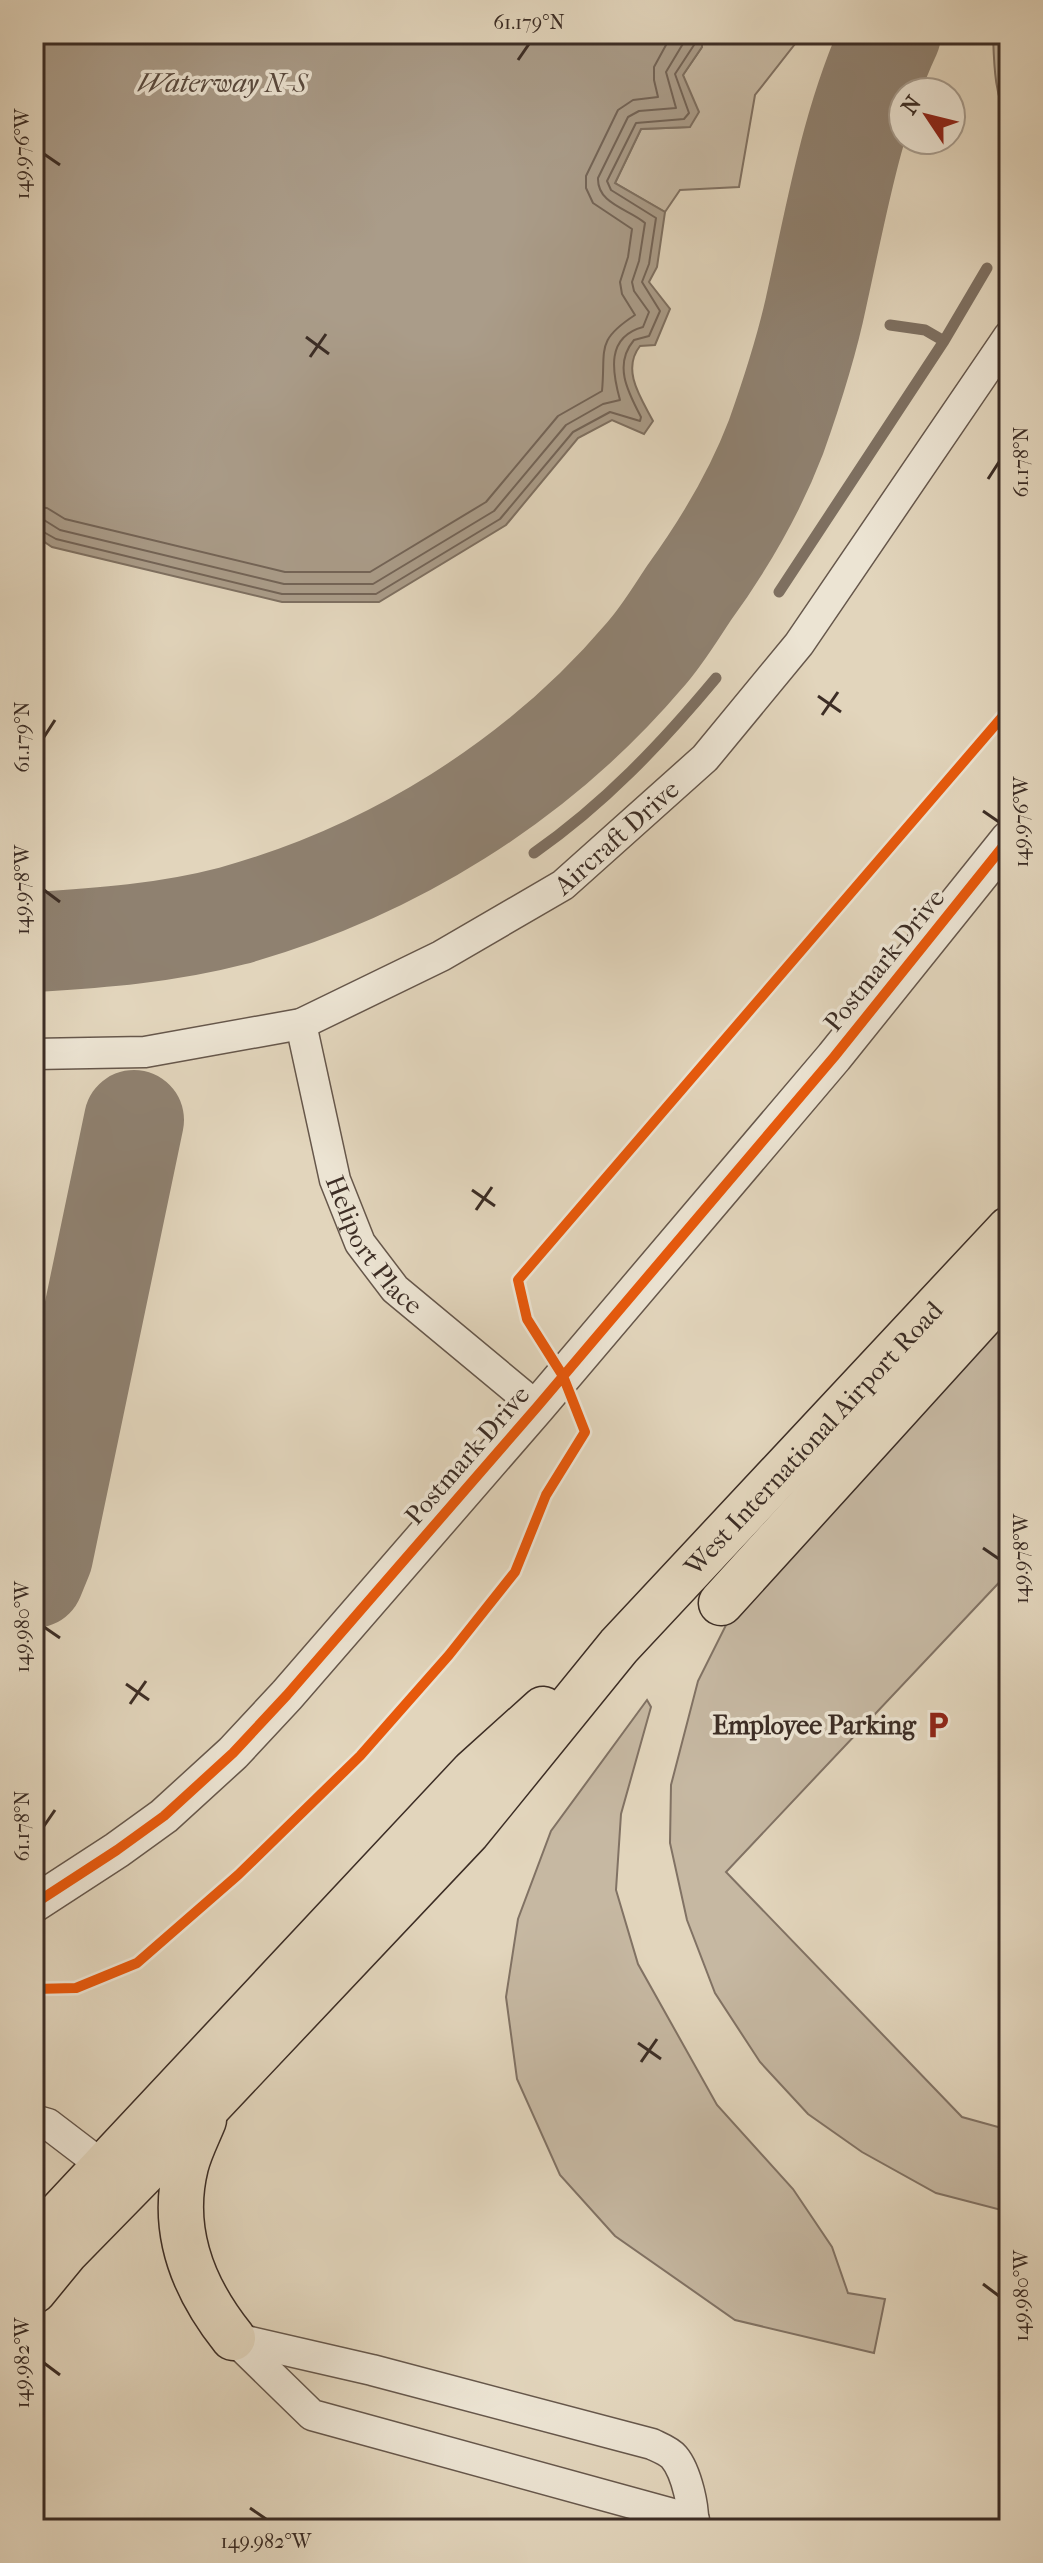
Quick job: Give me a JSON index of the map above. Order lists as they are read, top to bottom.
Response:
{
  "streets": {
    "main road": ["West International Airport Road"],
    "street": ["Aircraft Drive", "Postmark Drive", "Heliport Place"]
  },
  "crossings": [
    ["Aircraft Drive", "Heliport Place"],
    ["Postmark Drive", "Heliport Place"]
  ],
  "water": ["Waterway N-S"],
  "places": {
    "parking": ["Employee Parking"]
  },
  "north": "top left",
  "coordinates": [
    "61.179°N",
    "149.976°W",
    "61.178°N",
    "149.978°W",
    "149.980°W",
    "149.982°W"
  ]
}
